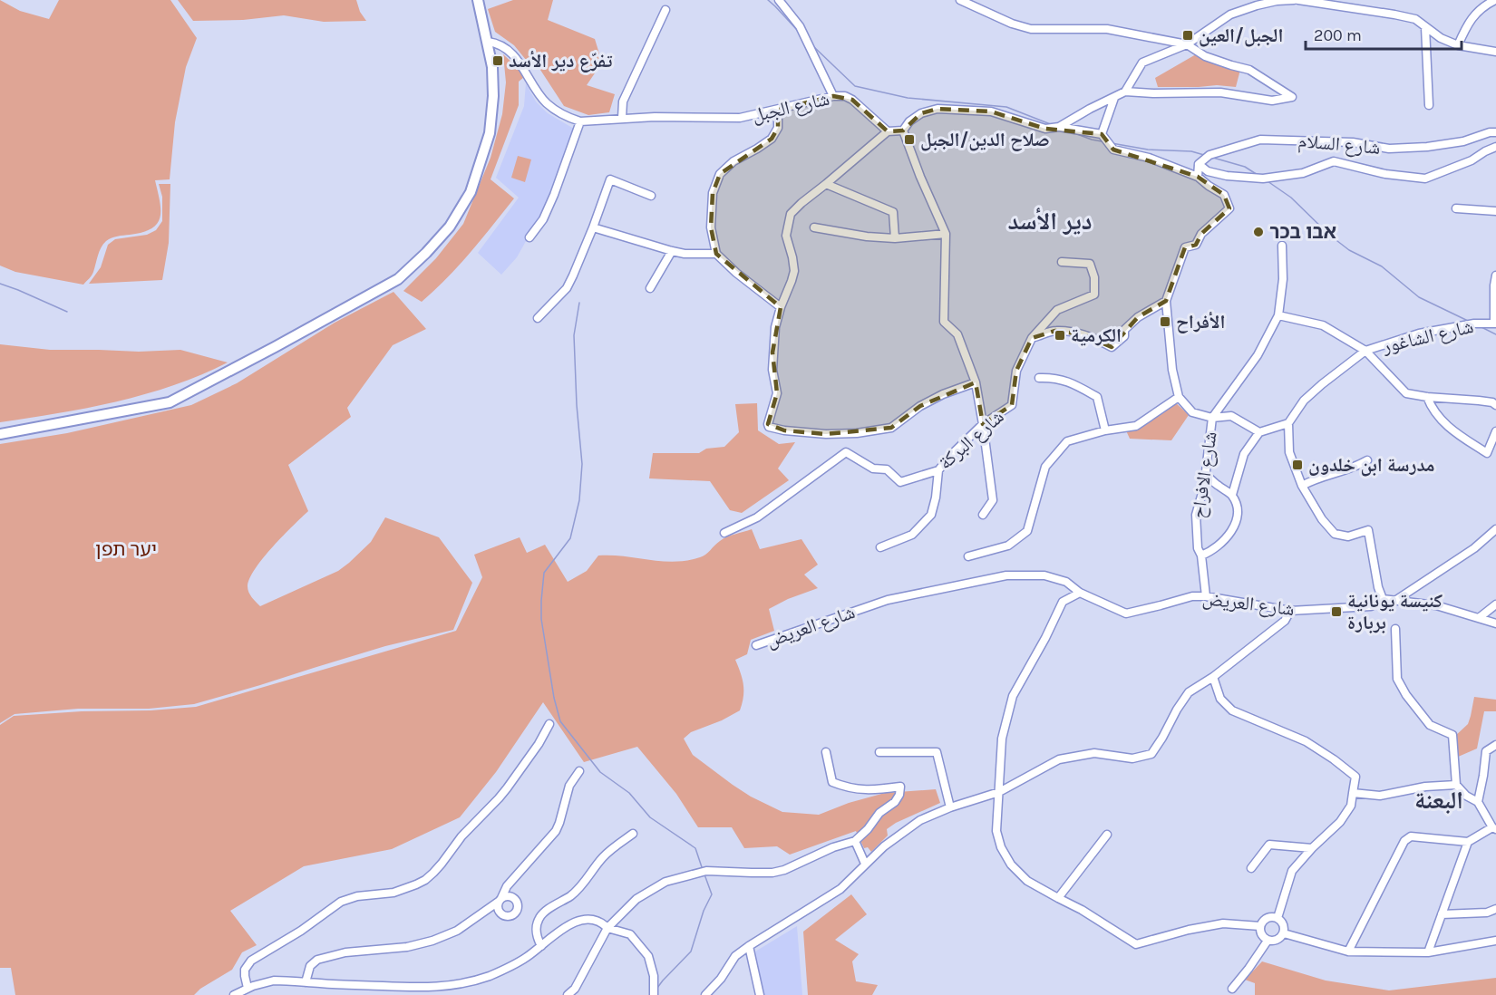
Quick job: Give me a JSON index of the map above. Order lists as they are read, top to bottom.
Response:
{
  "streets": {
    "street": [
      "شارع الجبل",
      "شارع السلام",
      "شارع الشاغور",
      "شارع البركة",
      "شارع الافراح",
      "شارع العريض"
    ]
  },
  "crossings": [
    ["شارع الافراح", "شارع العريض"]
  ],
  "districts": ["دير الأسد", "البعنة"],
  "parks": ["יער תפן"],
  "places": {
    "transit": [
      "الجبل/العين",
      "تفرّع دير الأسد",
      "صلاح الدين/الجبل",
      "الأفراح",
      "الكرمية",
      "مدرسة ابن خلدون",
      "كنيسة يونانية بربارة"
    ],
    "other": ["אבו בכר"]
  },
  "scale_bar": "200 m"
}
